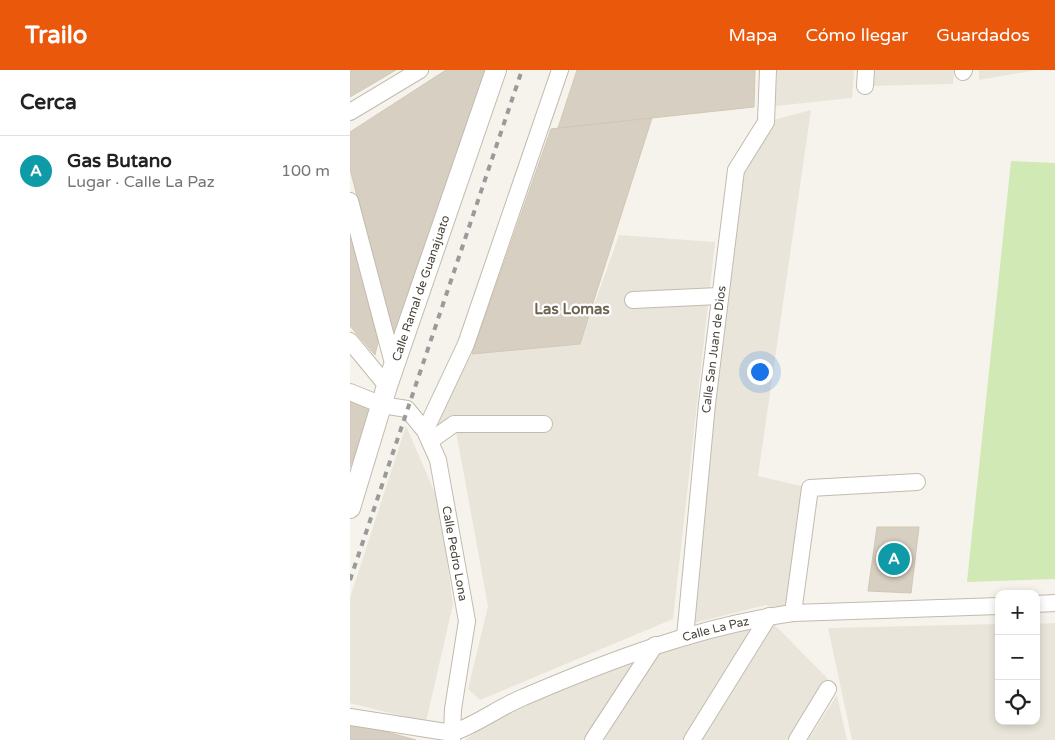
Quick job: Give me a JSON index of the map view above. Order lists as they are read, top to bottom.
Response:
{
  "streets": {
    "street": [
      "Calle Ramal de Guanajuato",
      "Calle San Juan de Dios",
      "Calle Pedro Lona",
      "Calle La Paz"
    ]
  },
  "crossings": [
    ["Calle Ramal de Guanajuato", "Calle Pedro Lona"],
    ["Calle San Juan de Dios", "Calle La Paz"],
    ["Calle Pedro Lona", "Calle La Paz"]
  ],
  "districts": ["Las Lomas"],
  "page": {
    "header": "Trailo",
    "nav": ["Mapa", "Cómo llegar", "Guardados"],
    "heading": "Cerca",
    "list": [
      {
        "mark": "A",
        "name": "Gas Butano",
        "note": "Lugar · Calle La Paz",
        "value": "100 m"
      }
    ],
    "pins": "A",
    "map_buttons": ["+", "−"]
  }
}
